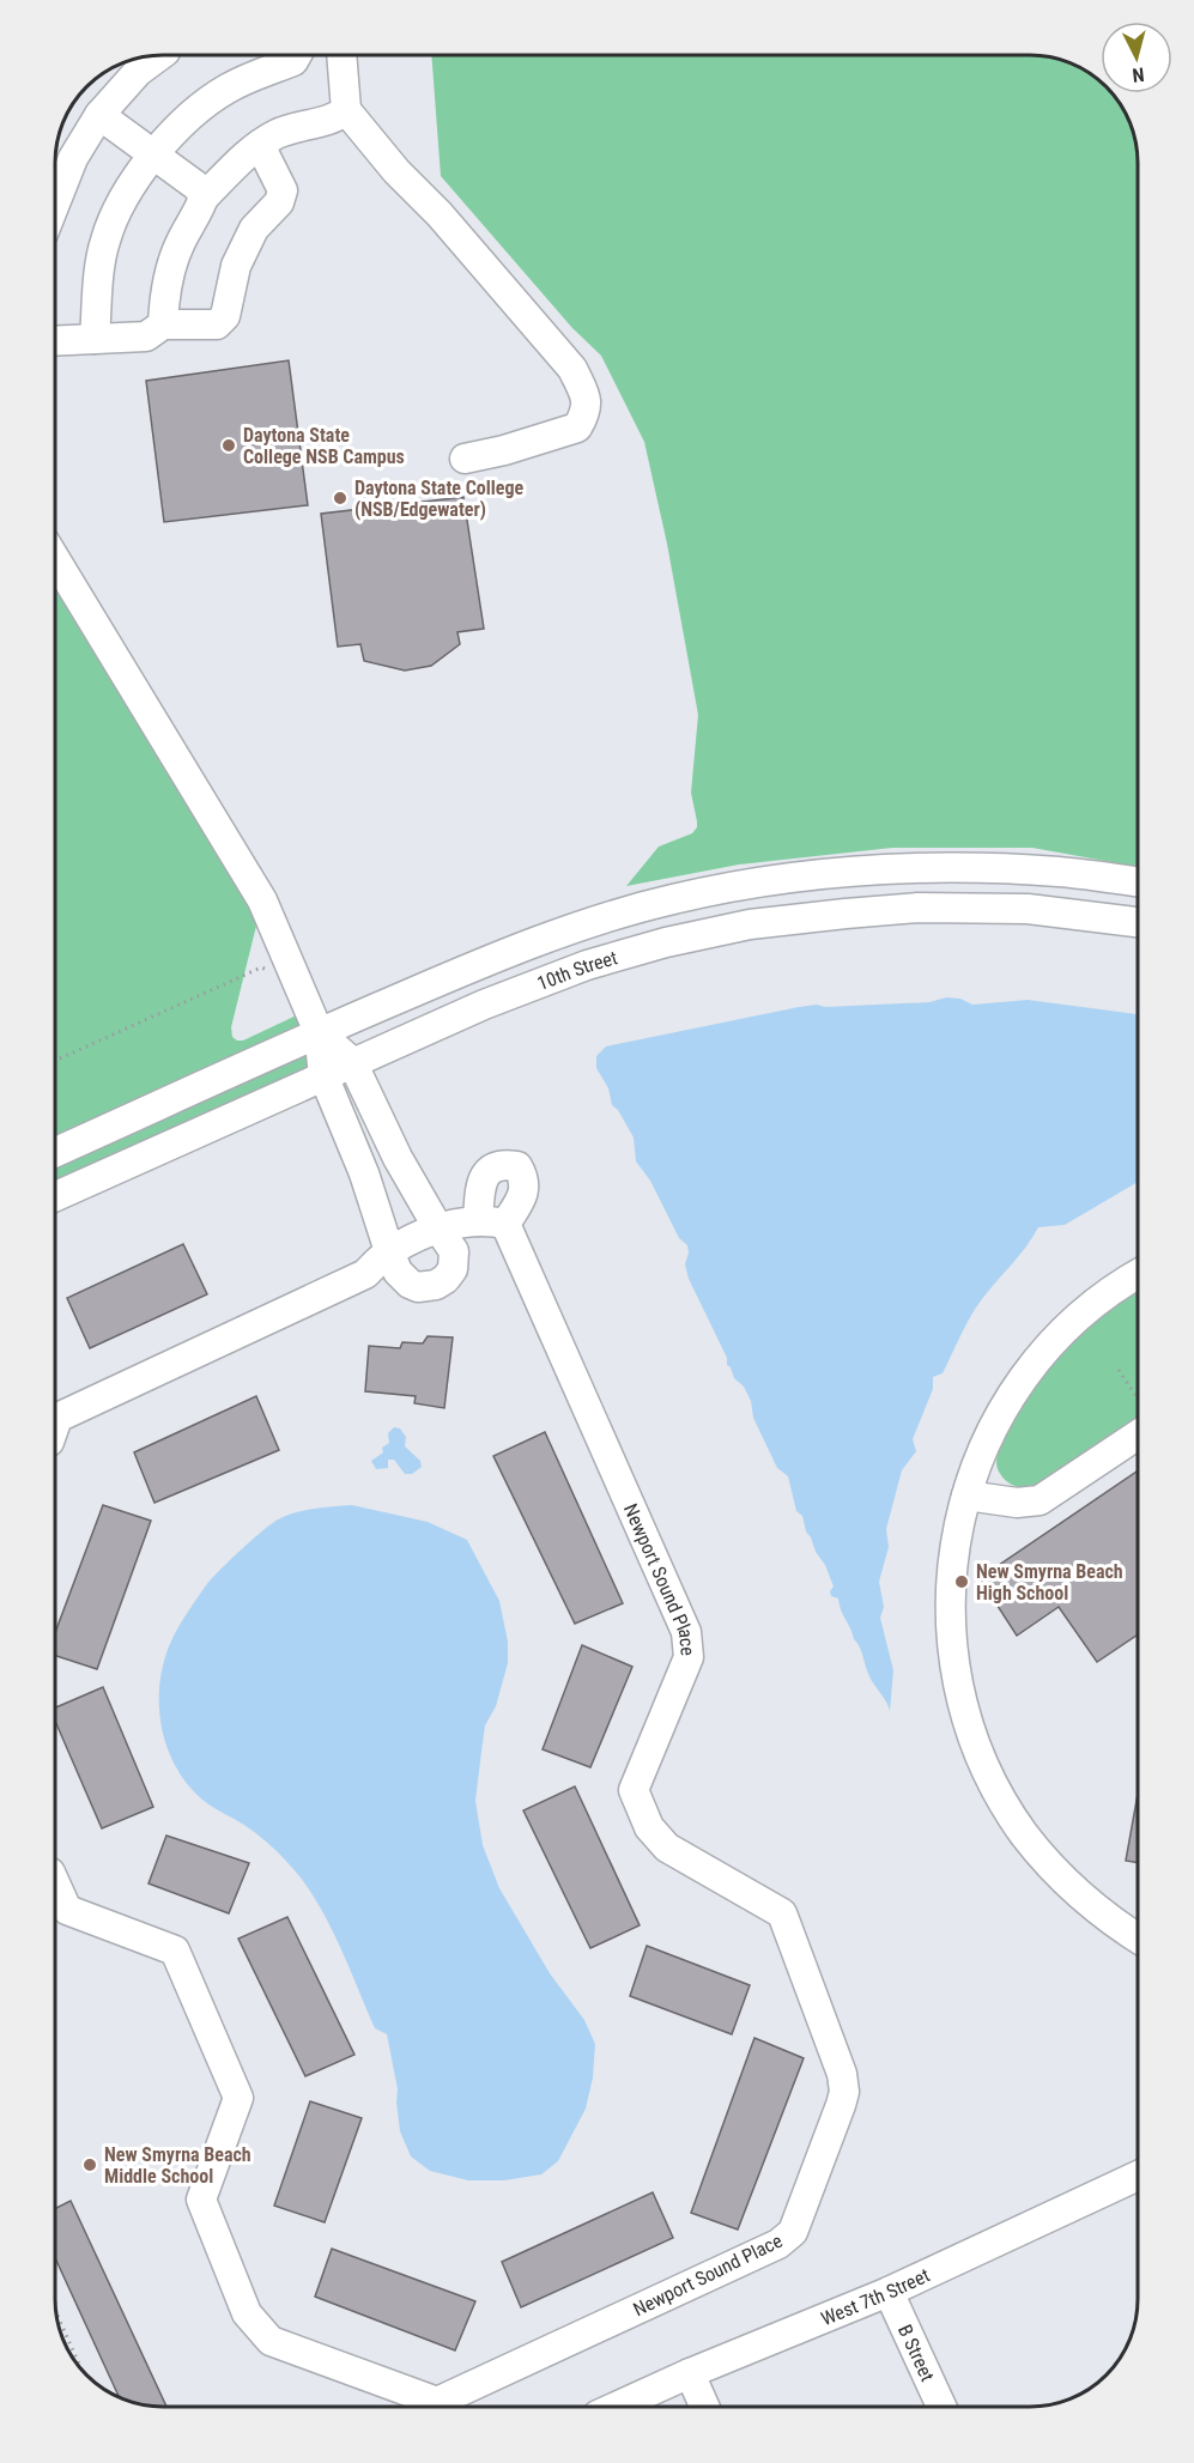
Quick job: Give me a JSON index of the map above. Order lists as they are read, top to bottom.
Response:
{
  "streets": {
    "street": [
      "10th Street",
      "Newport Sound Place",
      "West 7th Street",
      "B Street"
    ]
  },
  "crossings": [
    ["West 7th Street", "B Street"]
  ],
  "places": [
    "Daytona State College NSB Campus",
    "Daytona State College (NSB/Edgewater)",
    "New Smyrna Beach High School",
    "New Smyrna Beach Middle School"
  ],
  "north": "bottom"
}
